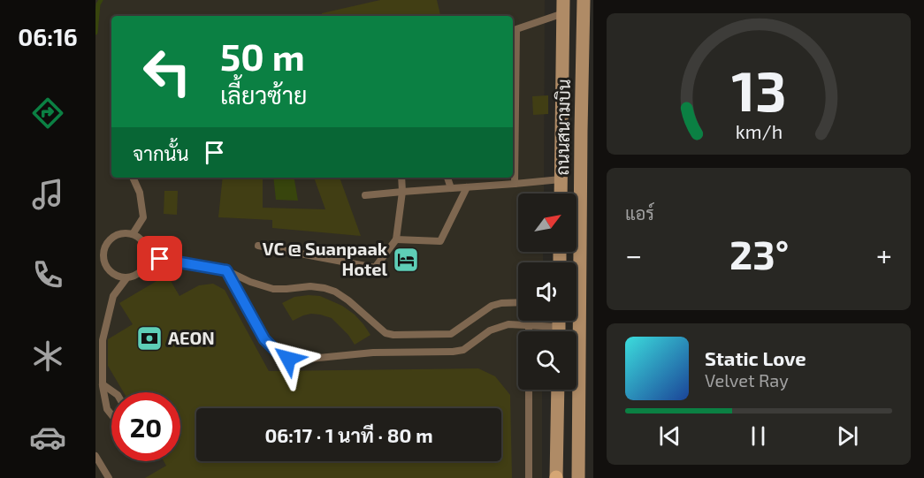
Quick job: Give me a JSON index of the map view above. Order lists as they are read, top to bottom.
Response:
{
  "streets": {
    "main road": ["ถนนสนามบิน"]
  },
  "places": {
    "hotel": ["VC @ Suanpaak Hotel"],
    "bank": ["AEON"]
  },
  "north": "top right",
  "page": {
    "tabs": "06:16",
    "turn": ["50 m", "เลี้ยวซ้าย"],
    "then": "จากนั้น",
    "tile": "แอร์",
    "heat": ["−", "23°", "+"],
    "song": ["Static Love", "Velvet Ray"],
    "limit": "20",
    "trip": "06:17 · 1 นาที · 80 m",
    "gauge": ["13", "km/h"]
  }
}
